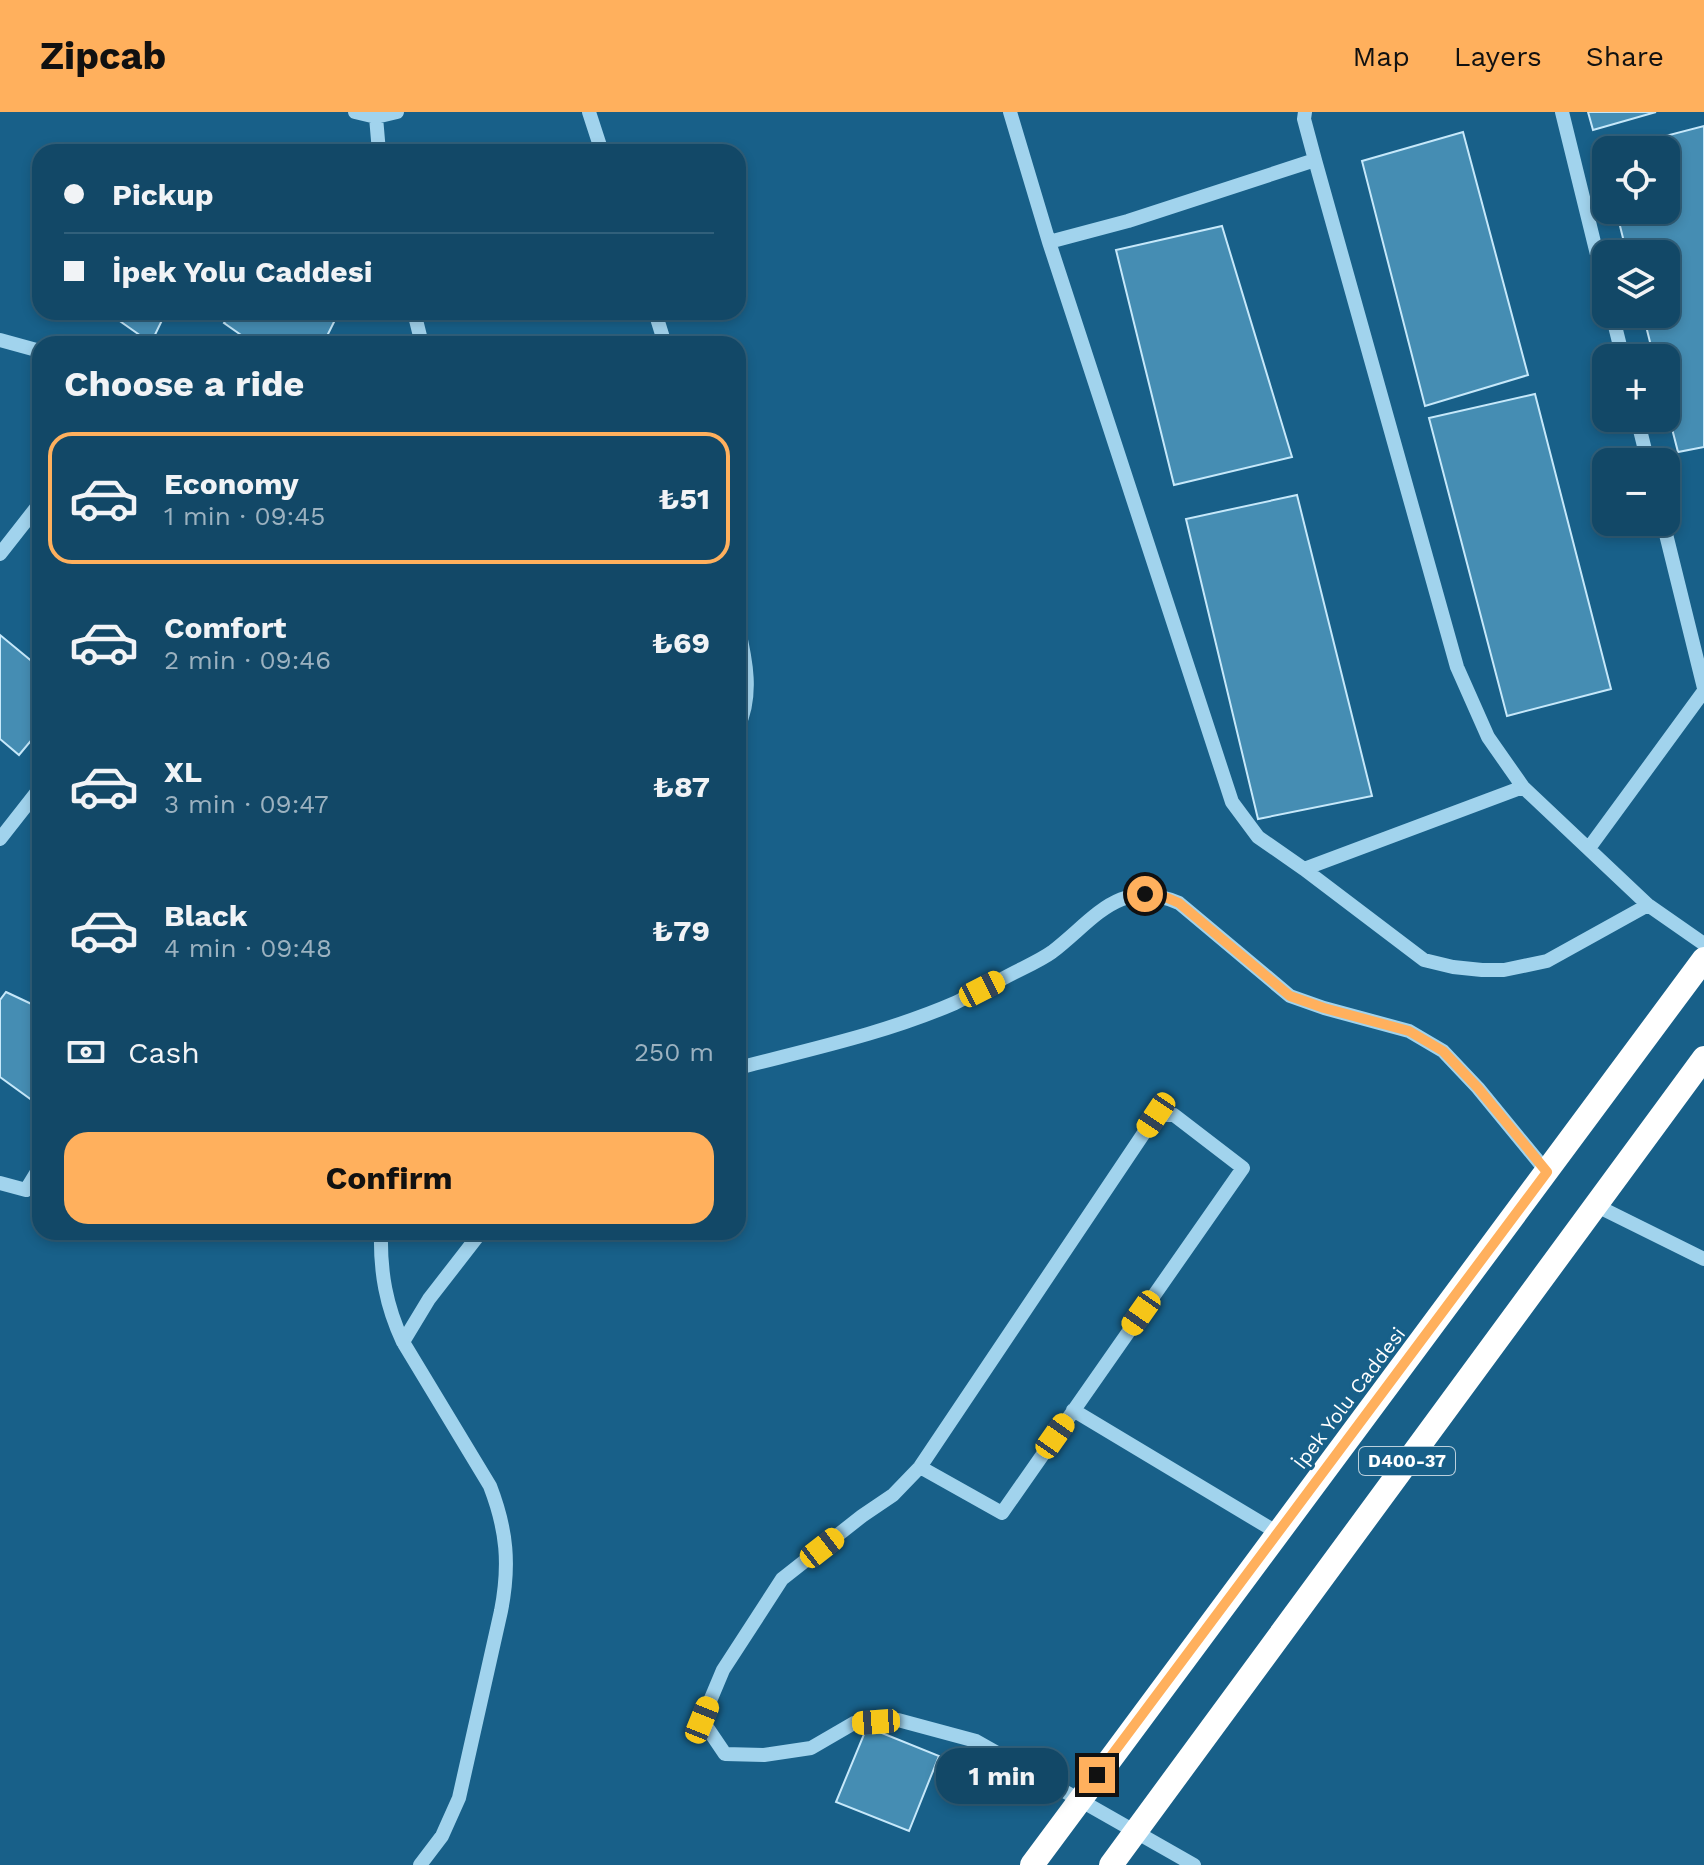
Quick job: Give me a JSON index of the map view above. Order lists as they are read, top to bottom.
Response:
{
  "streets": {
    "highway": ["İpek Yolu Caddesi", "D400-37"]
  },
  "page": {
    "header": "Zipcab",
    "nav": ["Map", "Layers", "Share"],
    "map_buttons": ["+", "−"],
    "banner": ["Pickup", "İpek Yolu Caddesi"],
    "heading": "Choose a ride",
    "list": [
      {
        "name": "Economy",
        "note": "1 min · 09:45",
        "value": "₺51"
      },
      {
        "name": "Comfort",
        "note": "2 min · 09:46",
        "value": "₺69"
      },
      {
        "name": "XL",
        "note": "3 min · 09:47",
        "value": "₺87"
      },
      {
        "name": "Black",
        "note": "4 min · 09:48",
        "value": "₺79"
      }
    ],
    "pay": ["Cash", "250 m"],
    "buttons": "Confirm",
    "bubble": "1 min"
  }
}
